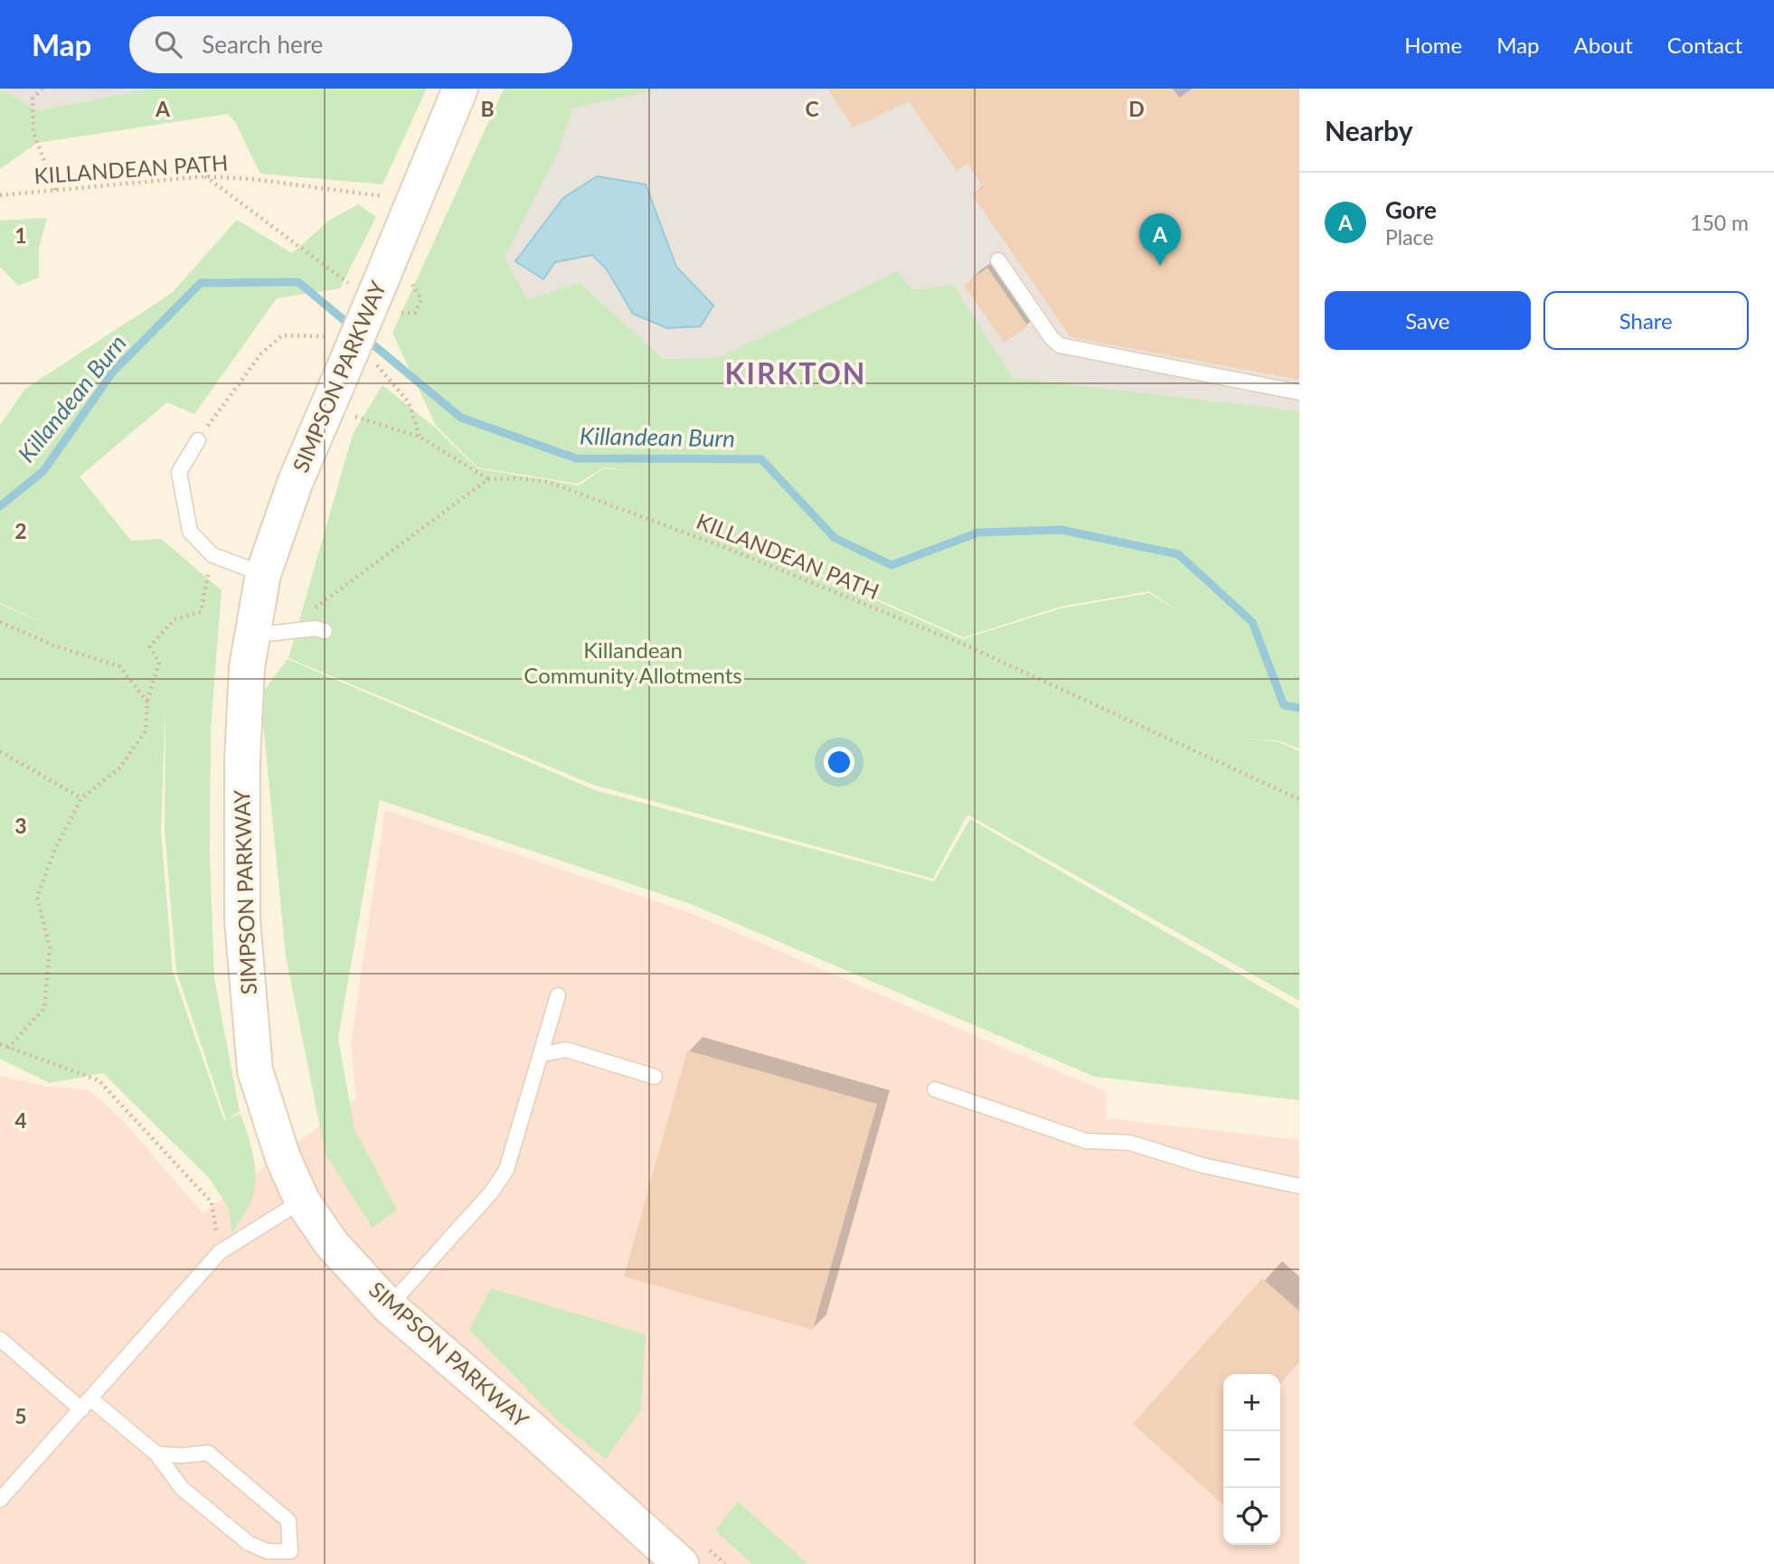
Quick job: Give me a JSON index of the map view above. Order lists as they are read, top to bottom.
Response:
{
  "streets": {
    "main road": ["SIMPSON PARKWAY"],
    "path": ["KILLANDEAN PATH"]
  },
  "crossings": [
    ["KILLANDEAN PATH", "SIMPSON PARKWAY"]
  ],
  "districts": ["KIRKTON"],
  "water": ["Killandean Burn"],
  "parks": ["Killandean Community Allotments"],
  "page": {
    "header": "Map",
    "search": "Search here",
    "nav": [
      "Home",
      "Map",
      "About",
      "Contact"
    ],
    "heading": "Nearby",
    "list": [
      {
        "mark": "A",
        "name": "Gore",
        "note": "Place",
        "value": "150 m"
      }
    ],
    "pins": "A",
    "buttons": ["Save", "Share"],
    "map_buttons": ["+", "−"]
  },
  "grid": {
    "columns": [
      "A",
      "B",
      "C",
      "D"
    ],
    "rows": [
      "1",
      "2",
      "3",
      "4",
      "5"
    ]
  }
}
